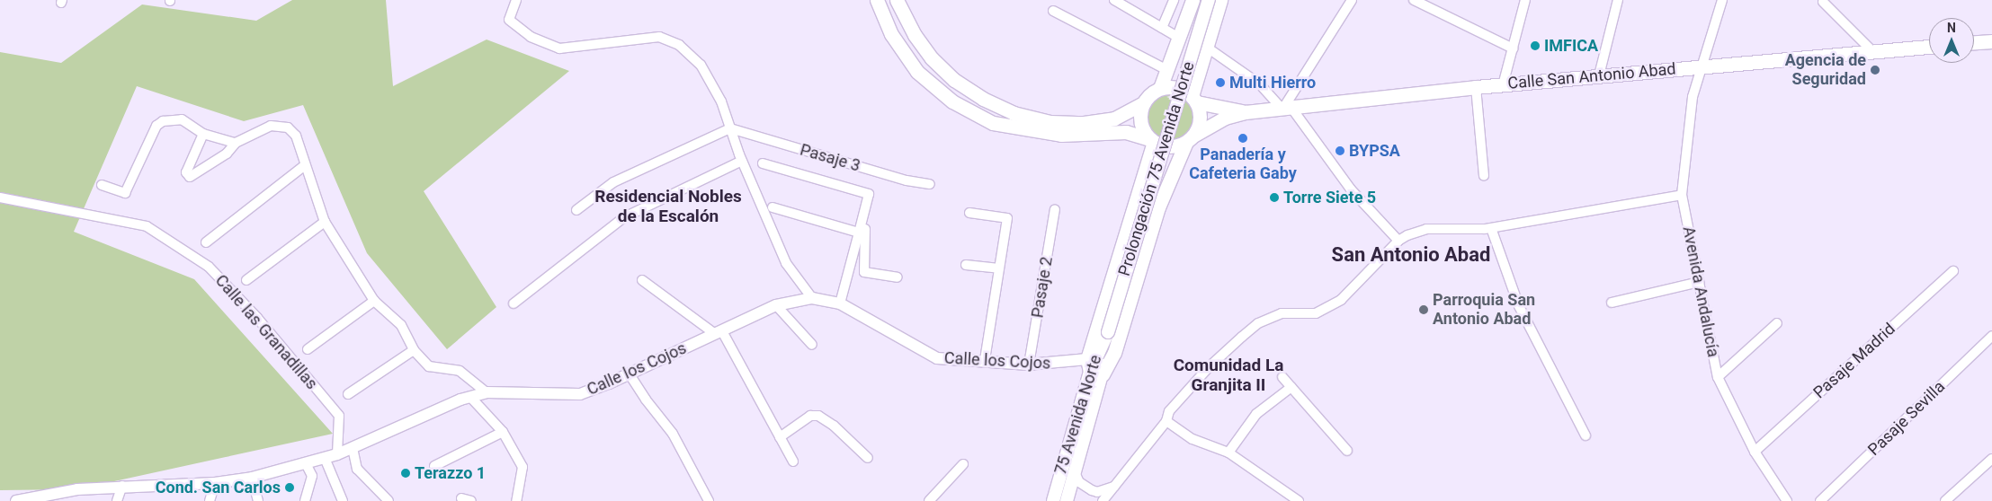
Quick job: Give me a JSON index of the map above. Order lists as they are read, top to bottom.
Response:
{
  "streets": {
    "main road": ["Calle San Antonio Abad", "Prolongación 75 Avenida Norte", "75 Avenida Norte"],
    "street": [
      "Pasaje 3",
      "Pasaje 2",
      "Avenida Andalucía",
      "Calle las Granadillas",
      "Calle los Cojos",
      "Pasaje Madrid",
      "Pasaje Sevilla"
    ]
  },
  "crossings": [
    ["Calle San Antonio Abad", "Avenida Andalucía"],
    ["Prolongación 75 Avenida Norte", "75 Avenida Norte"],
    ["Pasaje 2", "Calle los Cojos"],
    ["Avenida Andalucía", "Pasaje Madrid"],
    ["Calle las Granadillas", "Calle los Cojos"],
    ["Calle los Cojos", "75 Avenida Norte"]
  ],
  "districts": ["Residencial Nobles de la Escalón", "San Antonio Abad", "Comunidad La Granjita II"],
  "places": [
    "IMFICA",
    "Agencia de Seguridad",
    "Multi Hierro",
    "Panadería y Cafeteria Gaby",
    "BYPSA",
    "Torre Siete 5",
    "Parroquia San Antonio Abad",
    "Terazzo 1",
    "Cond. San Carlos"
  ],
  "north": "top"
}
